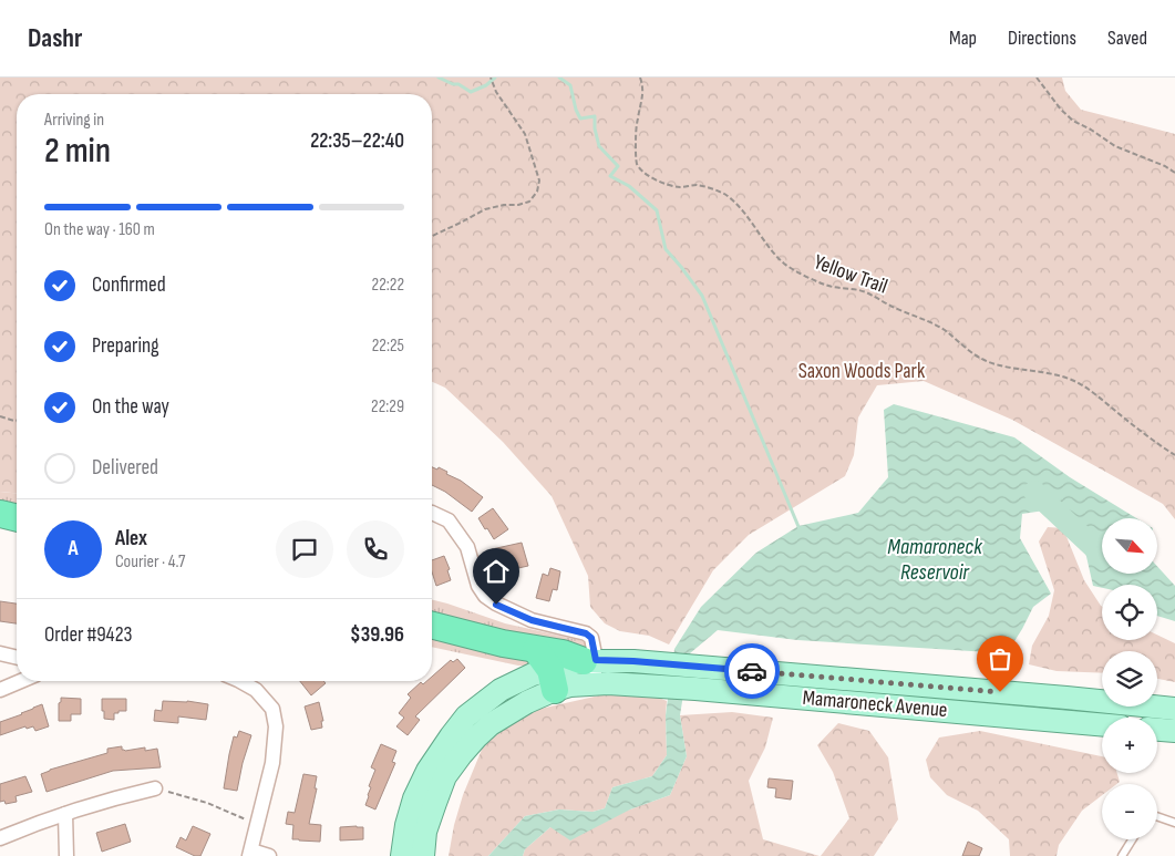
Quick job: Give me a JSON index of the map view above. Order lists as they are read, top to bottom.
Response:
{
  "streets": {
    "main road": ["Mamaroneck Avenue"],
    "path": ["Yellow Trail"]
  },
  "water": ["Mamaroneck Reservoir"],
  "parks": ["Saxon Woods Park"],
  "north": "bottom right",
  "page": {
    "header": "Dashr",
    "nav": ["Map", "Directions", "Saved"],
    "heading": ["2 min", "Arriving in", "22:35–22:40"],
    "panel": [
      "Alex",
      "Courier · 4.7",
      "Order #9423",
      "$39.96"
    ],
    "bar": "On the way · 160 m",
    "list": [
      ["Confirmed", "22:22"],
      ["Preparing", "22:25"],
      ["On the way", "22:29"],
      "Delivered"
    ],
    "map_buttons": ["+", "−"],
    "round": "A"
  }
}
